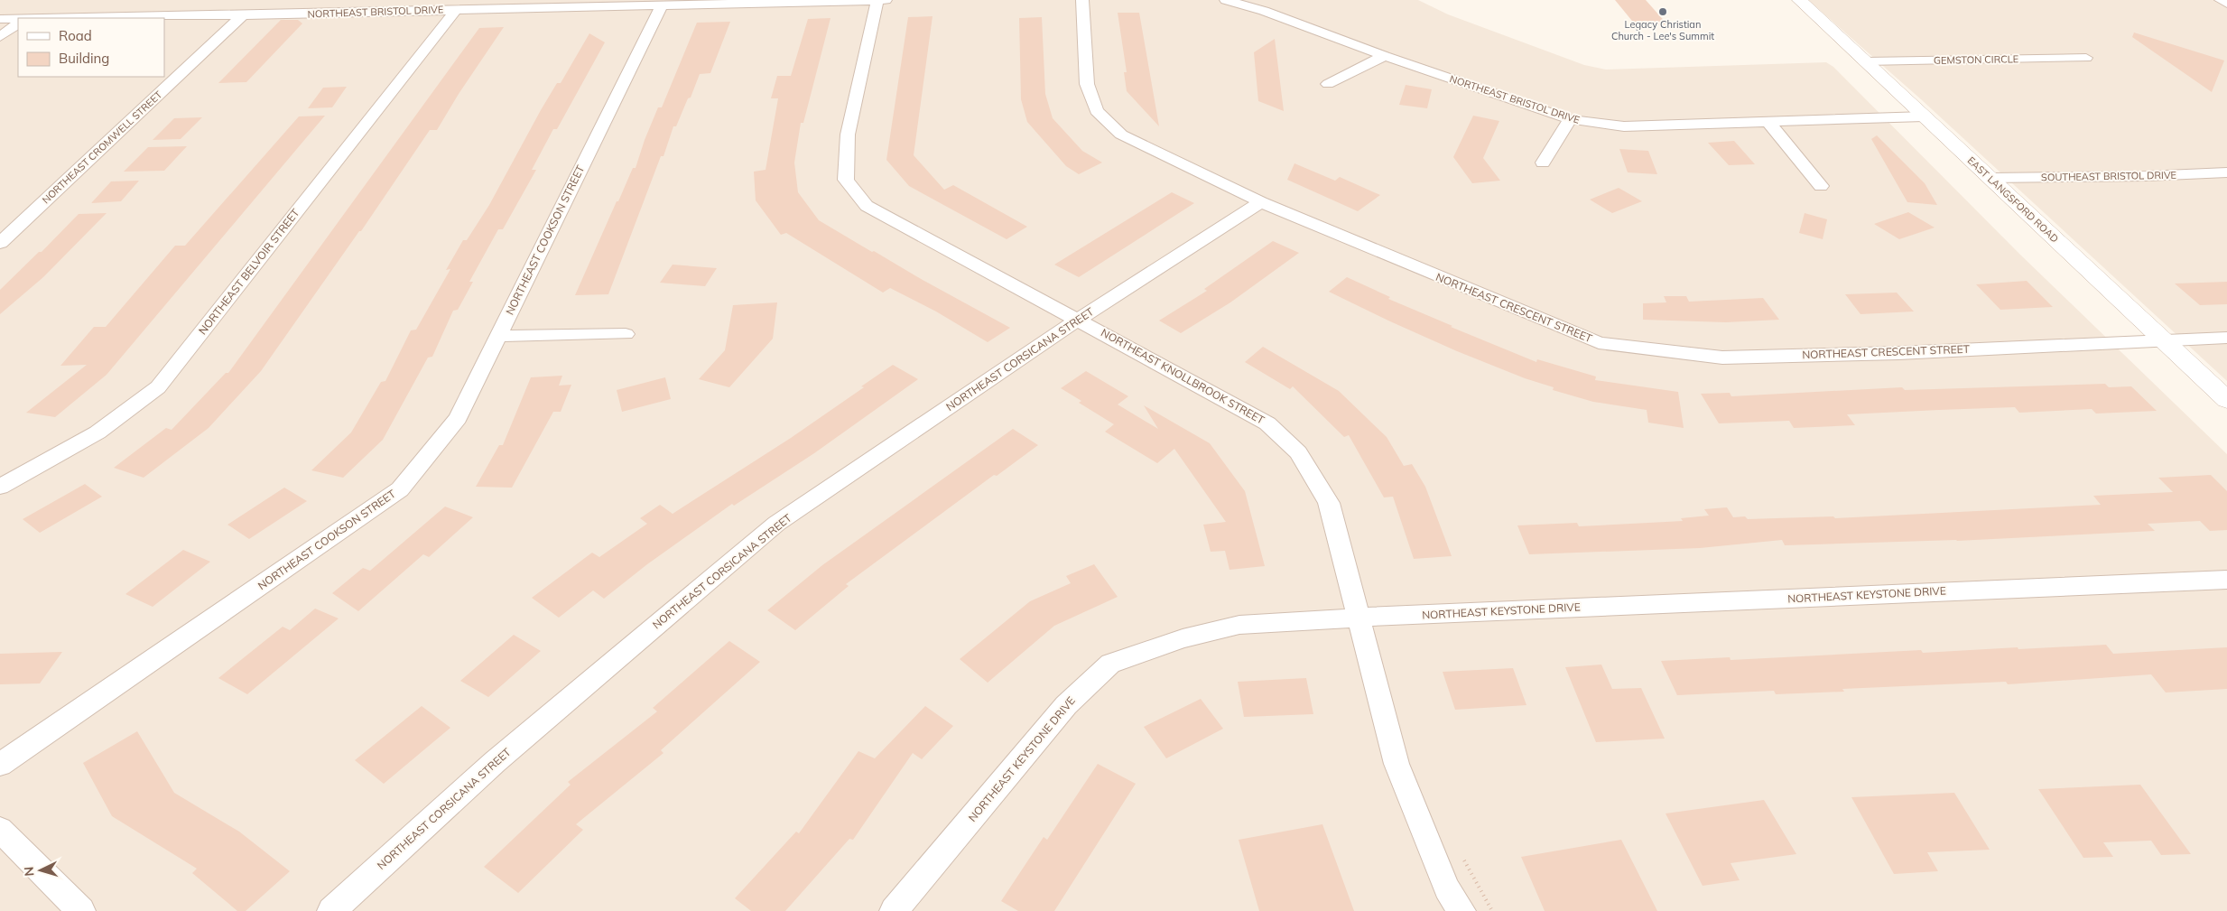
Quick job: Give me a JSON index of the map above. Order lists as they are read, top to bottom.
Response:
{
  "streets": {
    "street": [
      "NORTHEAST BRISTOL DRIVE",
      "GEMSTON CIRCLE",
      "NORTHEAST CROMWELL STREET",
      "SOUTHEAST BRISTOL DRIVE",
      "EAST LANGSFORD ROAD",
      "NORTHEAST COOKSON STREET",
      "NORTHEAST BELVOIR STREET",
      "NORTHEAST CRESCENT STREET",
      "NORTHEAST CORSICANA STREET",
      "NORTHEAST KNOLLBROOK STREET",
      "NORTHEAST KEYSTONE DRIVE"
    ]
  },
  "crossings": [
    ["NORTHEAST BRISTOL DRIVE", "NORTHEAST CROMWELL STREET"],
    ["NORTHEAST BRISTOL DRIVE", "EAST LANGSFORD ROAD"],
    ["NORTHEAST BRISTOL DRIVE", "NORTHEAST COOKSON STREET"],
    ["NORTHEAST BRISTOL DRIVE", "NORTHEAST BELVOIR STREET"],
    ["NORTHEAST BRISTOL DRIVE", "NORTHEAST KNOLLBROOK STREET"],
    ["GEMSTON CIRCLE", "EAST LANGSFORD ROAD"],
    ["SOUTHEAST BRISTOL DRIVE", "EAST LANGSFORD ROAD"],
    ["EAST LANGSFORD ROAD", "NORTHEAST CRESCENT STREET"],
    ["NORTHEAST CRESCENT STREET", "NORTHEAST CORSICANA STREET"],
    ["NORTHEAST CORSICANA STREET", "NORTHEAST KNOLLBROOK STREET"],
    ["NORTHEAST KNOLLBROOK STREET", "NORTHEAST KEYSTONE DRIVE"]
  ],
  "places": ["Legacy Christian Church - Lee's Summit"],
  "legend": ["Road", "Building"],
  "north": "left"
}
